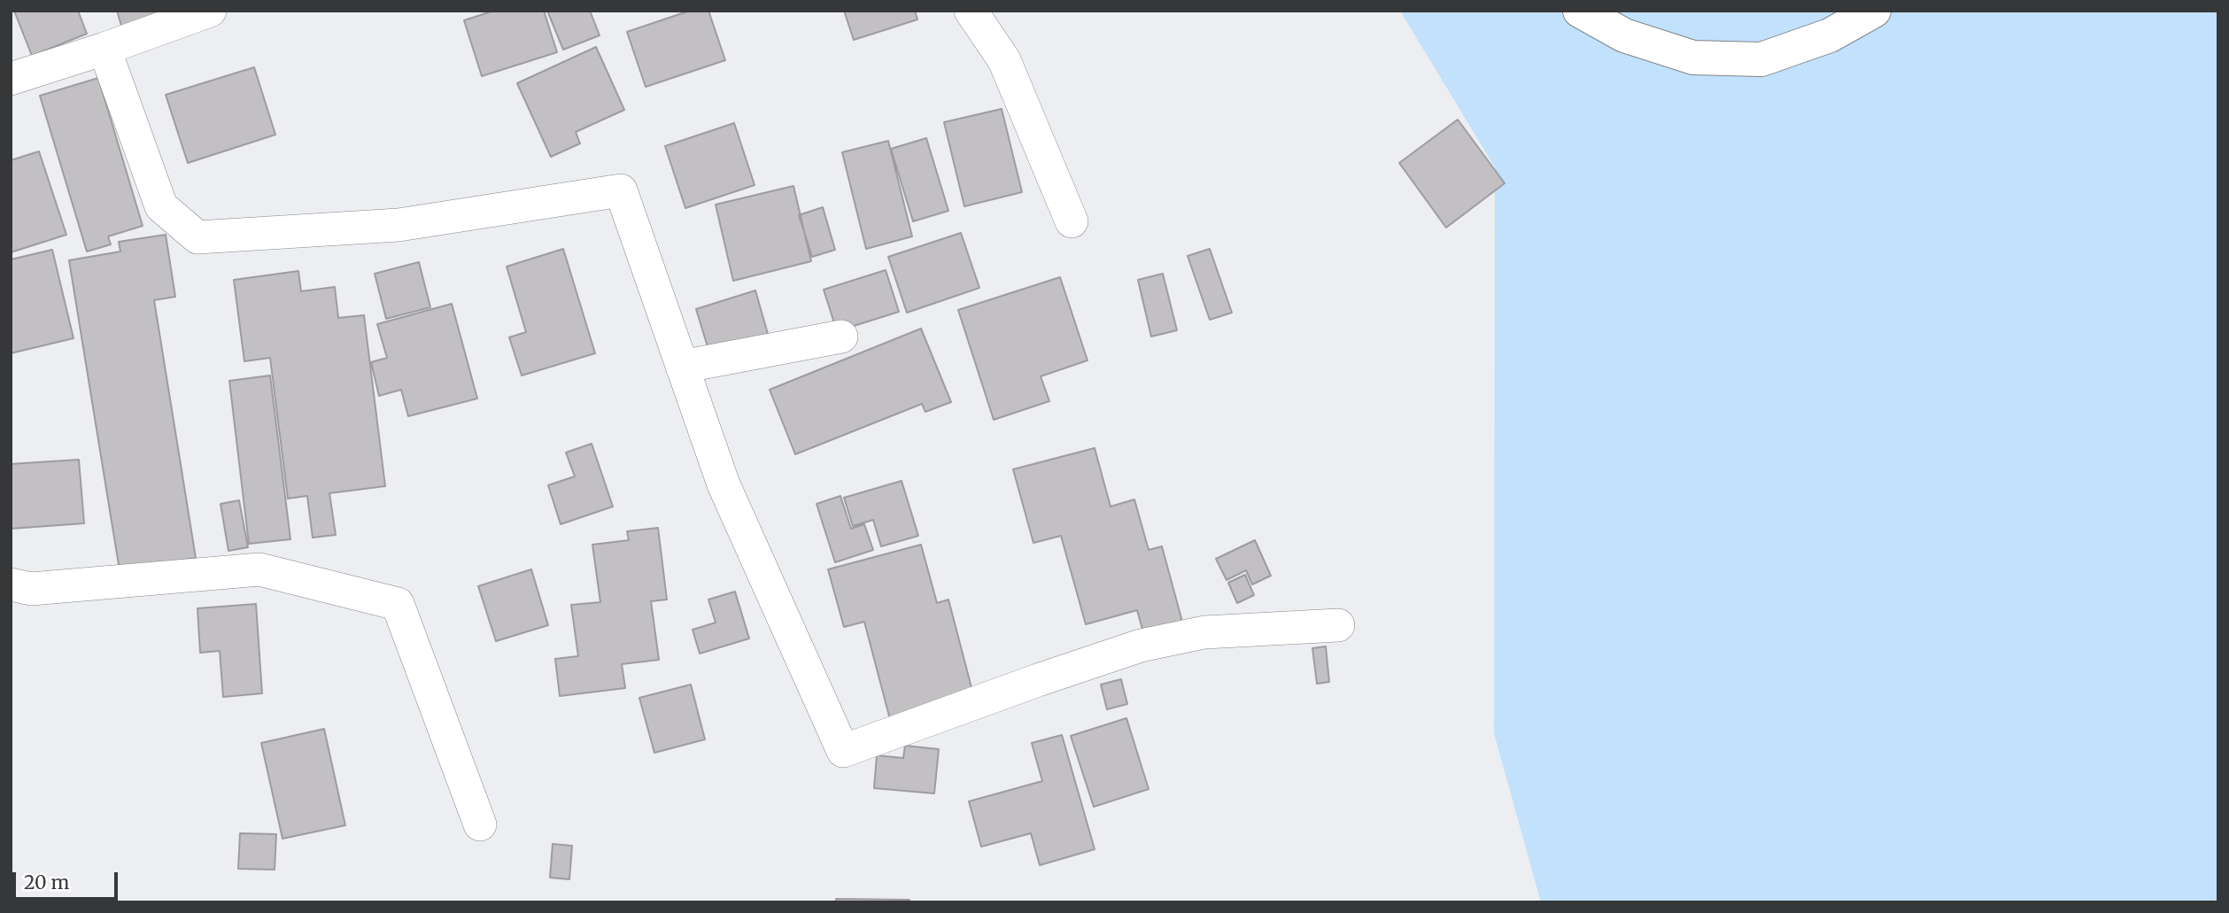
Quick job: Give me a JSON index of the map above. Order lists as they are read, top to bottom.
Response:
{
  "scale_bar": "20 m"
}
